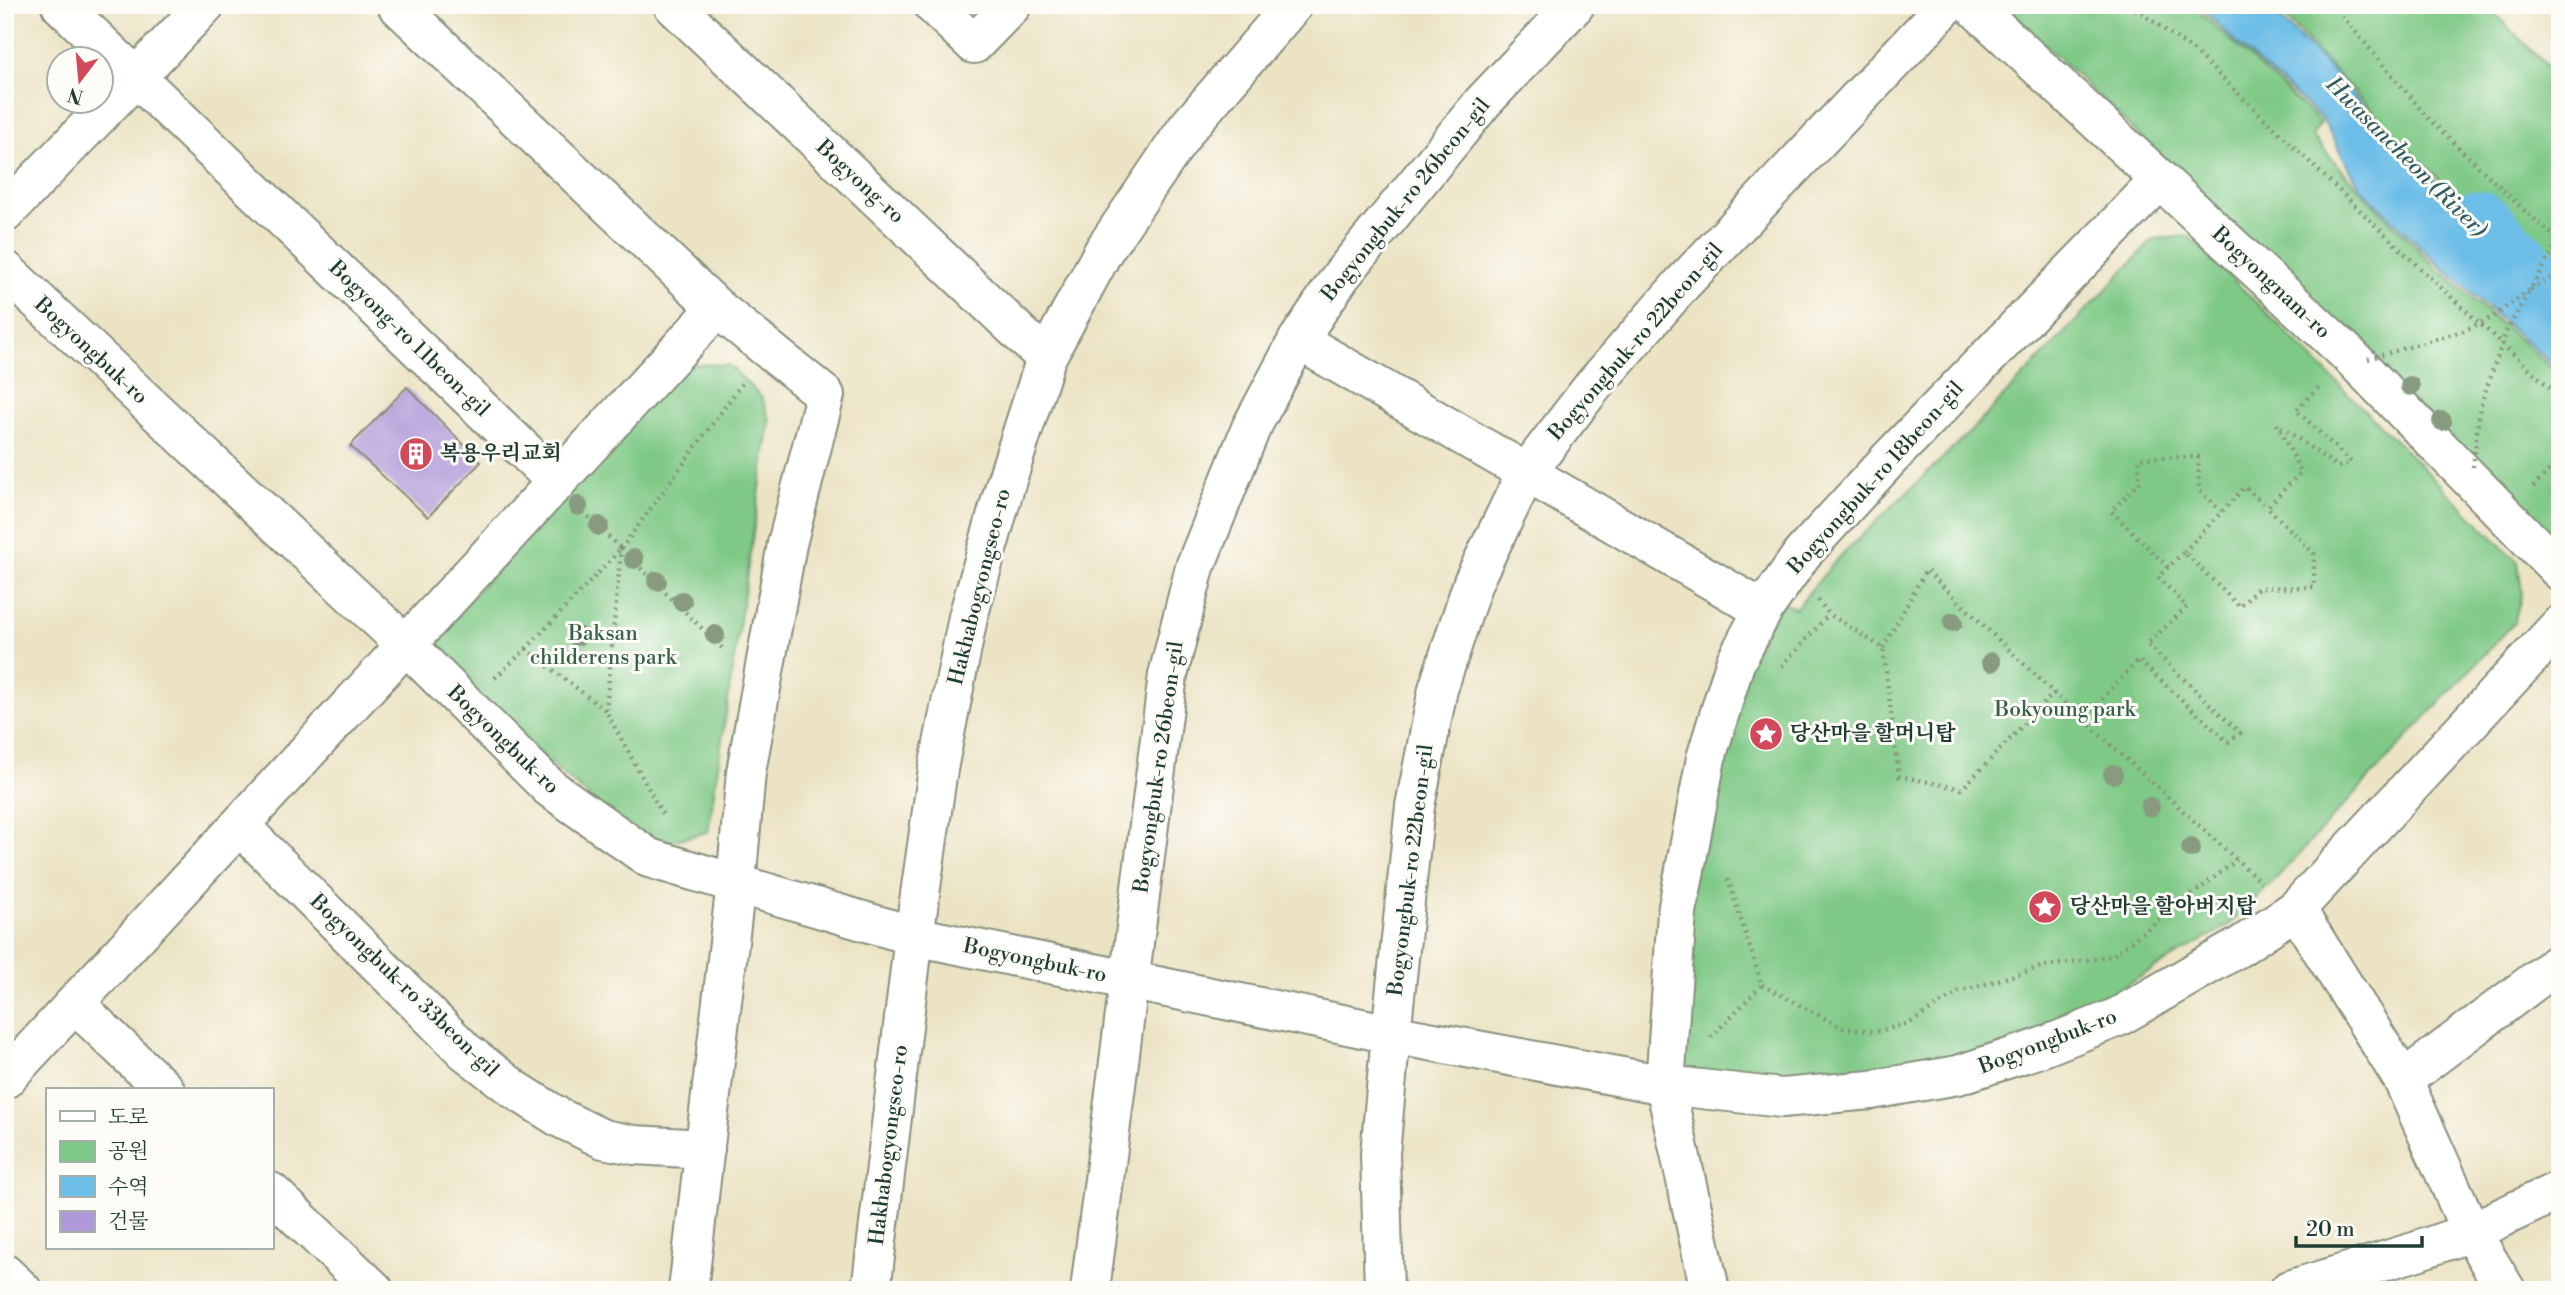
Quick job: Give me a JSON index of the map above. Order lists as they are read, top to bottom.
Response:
{
  "streets": {
    "street": [
      "Bogyong-ro",
      "Bogyongbuk-ro 26beon-gil",
      "Bogyongnam-ro",
      "Bogyong-ro 11beon-gil",
      "Bogyongbuk-ro 22beon-gil",
      "Bogyongbuk-ro",
      "Bogyongbuk-ro 18beon-gil",
      "Hakhabogyongseo-ro",
      "Bogyongbuk-ro 33beon-gil"
    ]
  },
  "crossings": [
    ["Bogyong-ro", "Hakhabogyongseo-ro"],
    ["Bogyongbuk-ro 26beon-gil", "Bogyongbuk-ro"],
    ["Bogyongnam-ro", "Bogyongbuk-ro 18beon-gil"],
    ["Bogyongbuk-ro 22beon-gil", "Bogyongbuk-ro"],
    ["Bogyongbuk-ro", "Bogyongbuk-ro 18beon-gil"],
    ["Bogyongbuk-ro", "Hakhabogyongseo-ro"]
  ],
  "water": ["Hwasancheon (River)"],
  "parks": ["Baksan childerens park", "Bokyoung park"],
  "places": {
    "building": ["복용우리교회"],
    "place": ["당산마을 할머니탑", "당산마을 할아버지탑"]
  },
  "legend": [
    "도로",
    "공원",
    "수역",
    "건물"
  ],
  "scale_bar": "20 m",
  "north": "bottom"
}
